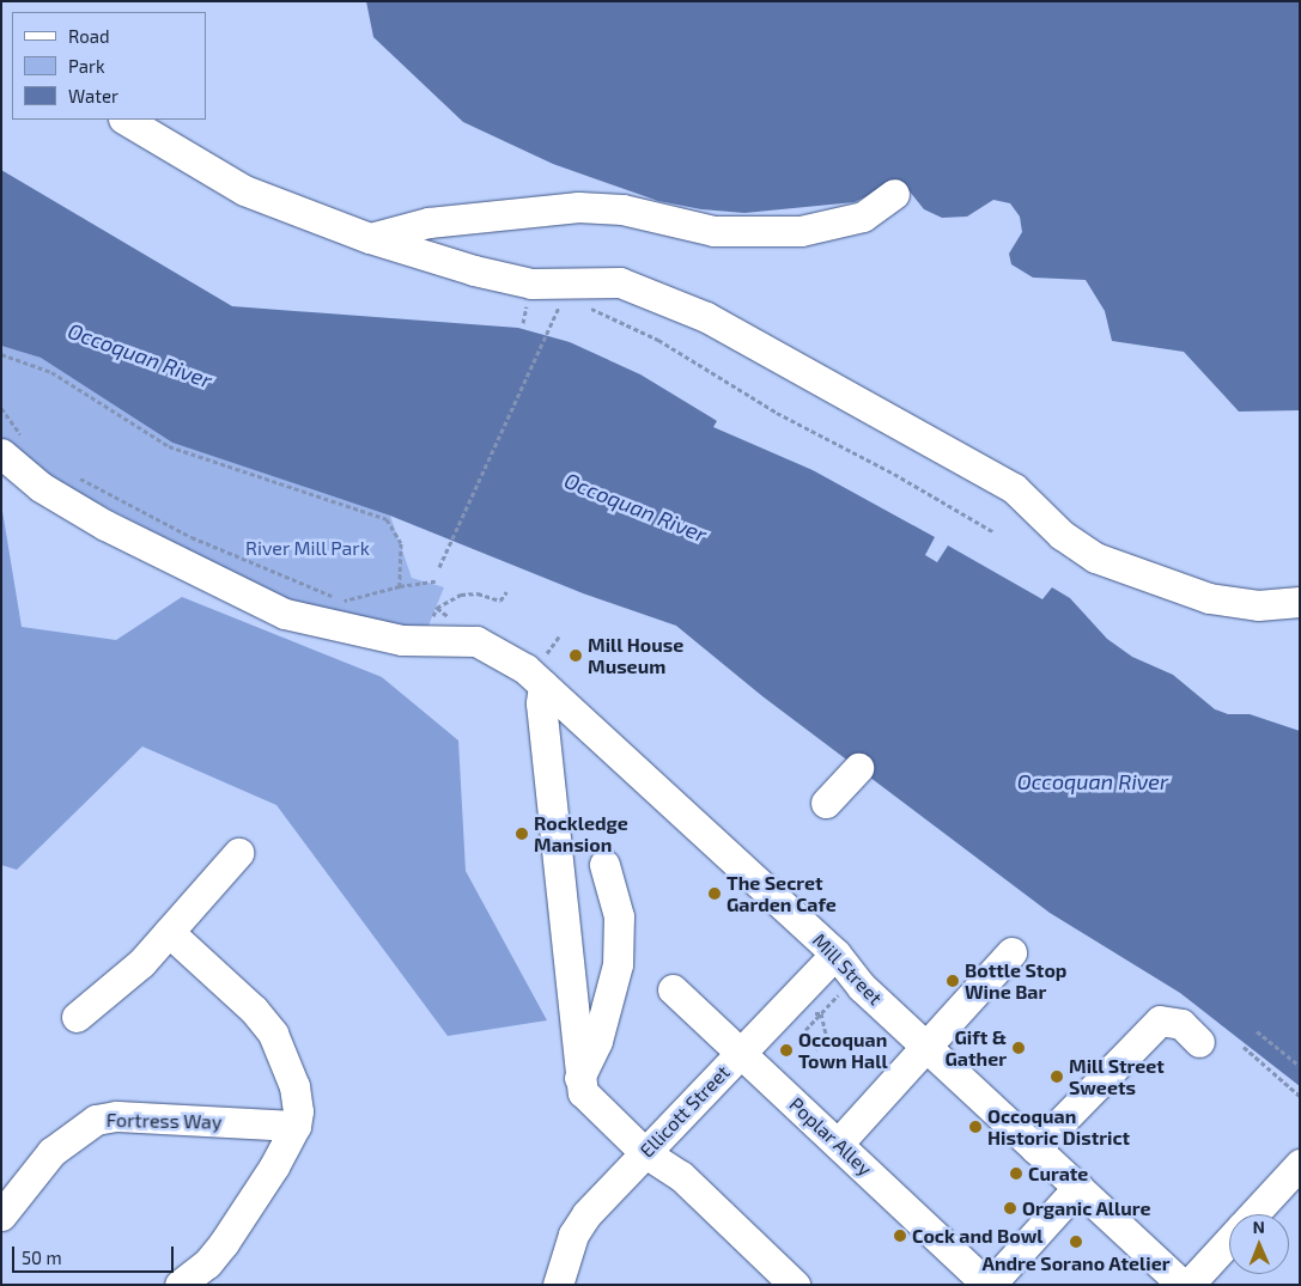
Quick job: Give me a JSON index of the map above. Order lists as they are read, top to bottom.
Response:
{
  "streets": {
    "street": [
      "Mill Street",
      "Ellicott Street",
      "Fortress Way",
      "Poplar Alley"
    ]
  },
  "crossings": [
    ["Mill Street", "Ellicott Street"],
    ["Ellicott Street", "Poplar Alley"]
  ],
  "water": ["Occoquan River"],
  "parks": ["River Mill Park"],
  "places": [
    "Mill House Museum",
    "Rockledge Mansion",
    "The Secret Garden Cafe",
    "Bottle Stop Wine Bar",
    "Gift & Gather",
    "Occoquan Town Hall",
    "Mill Street Sweets",
    "Occoquan Historic District",
    "Curate",
    "Organic Allure",
    "Cock and Bowl",
    "Andre Sorano Atelier"
  ],
  "legend": ["Road", "Park", "Water"],
  "scale_bar": "50 m",
  "north": "top"
}
